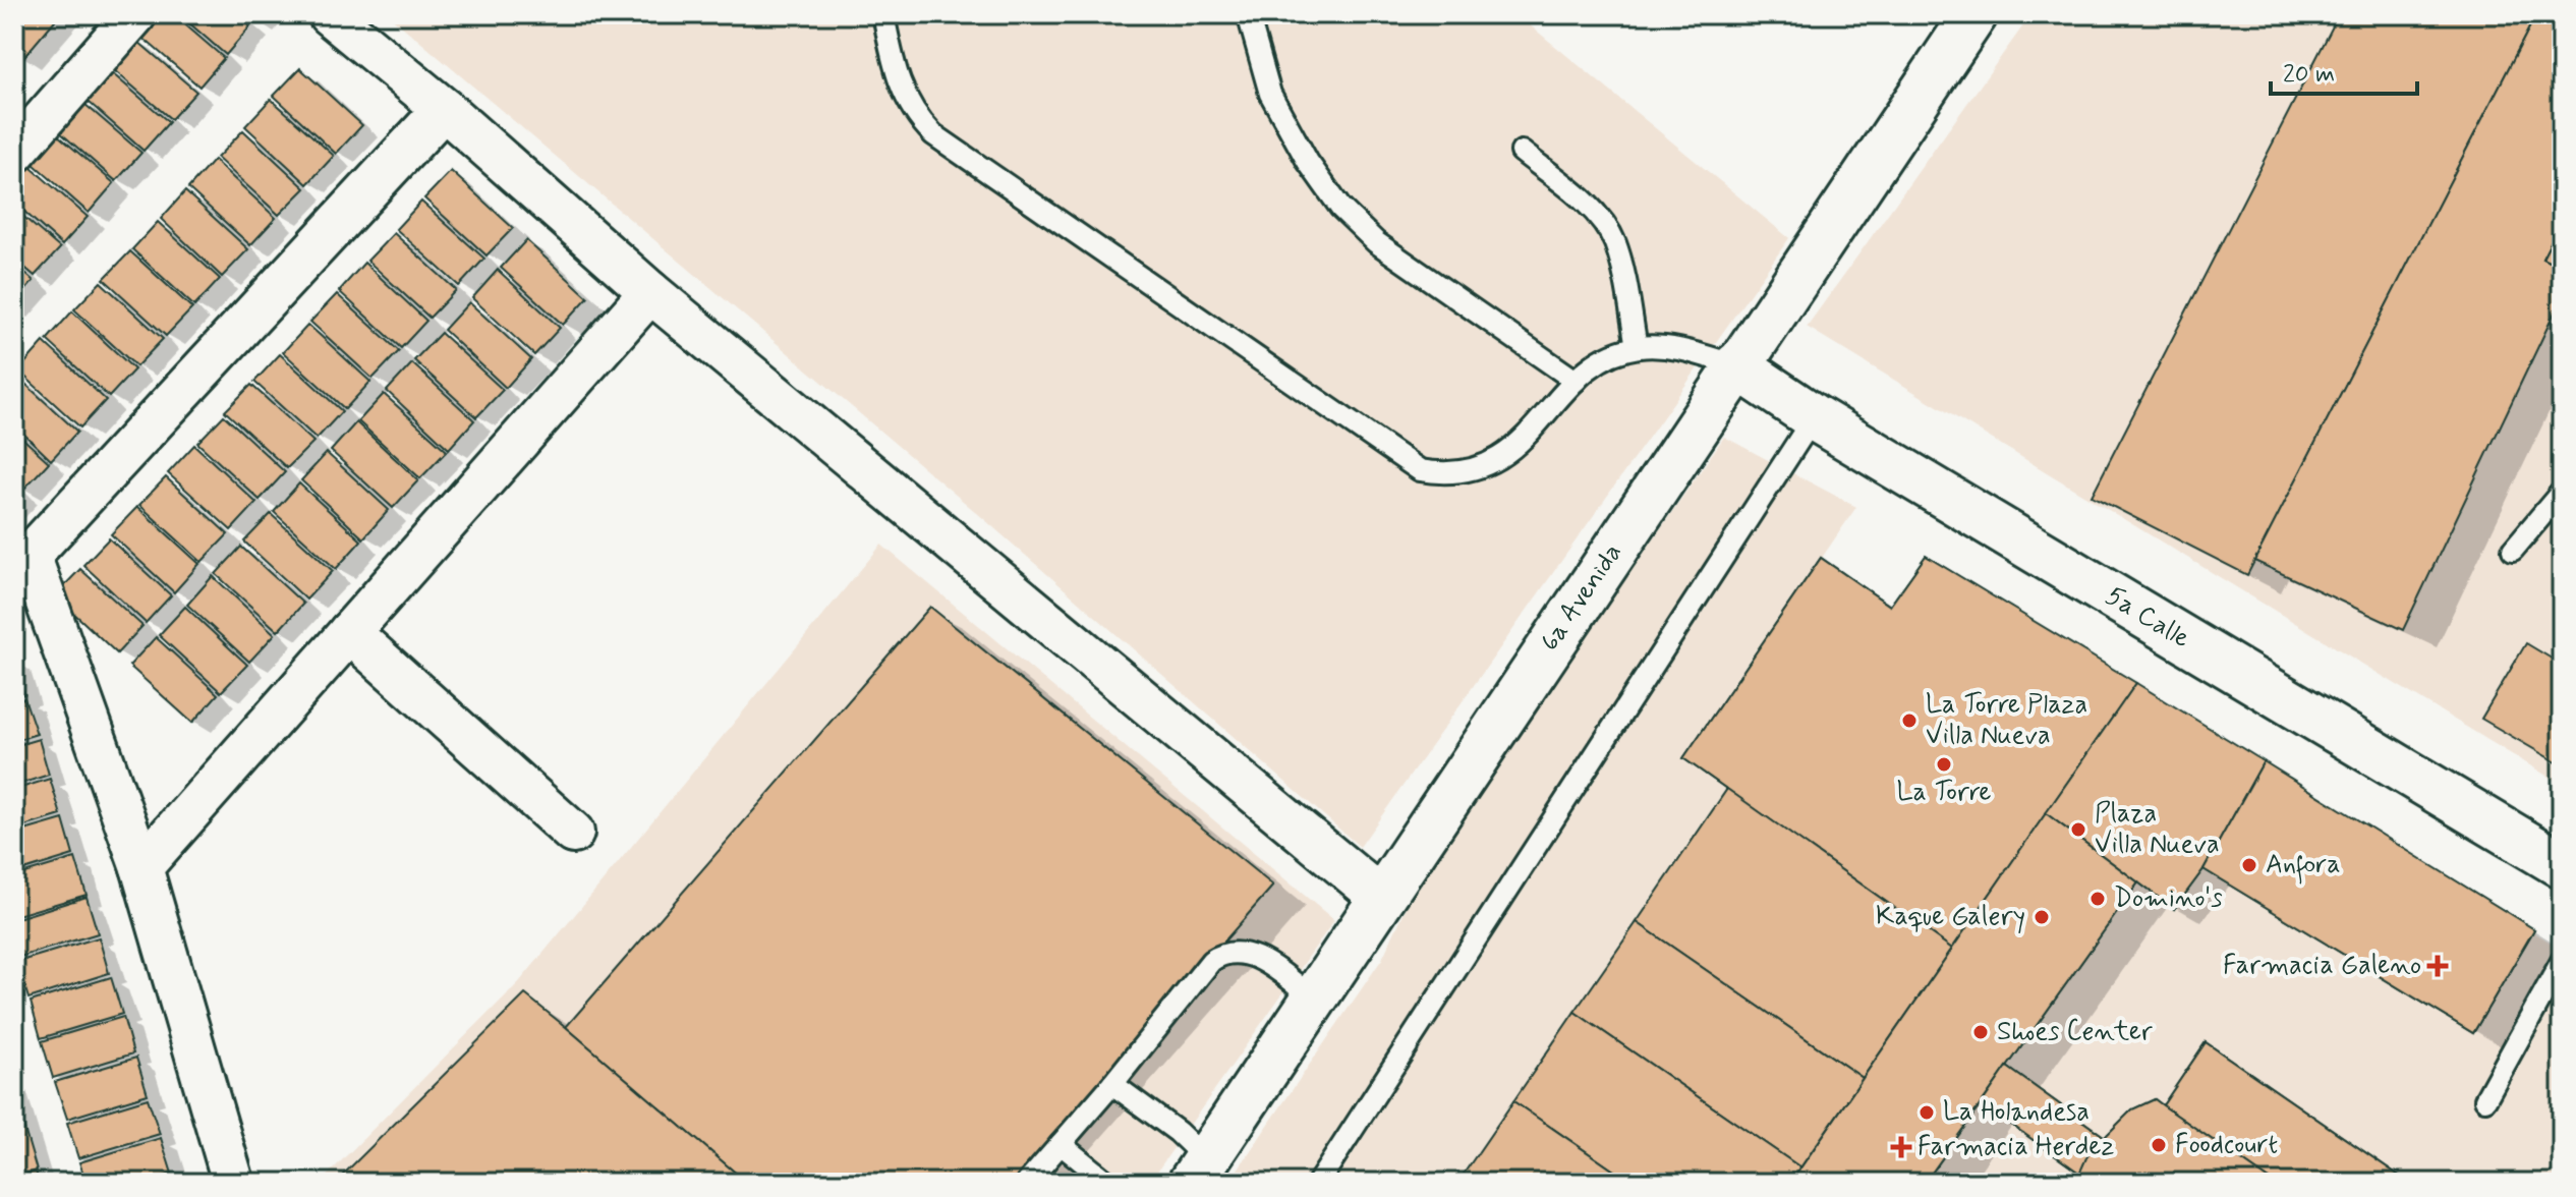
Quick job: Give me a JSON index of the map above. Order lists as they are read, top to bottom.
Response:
{
  "streets": {
    "main road": ["6a Avenida", "5a Calle"]
  },
  "crossings": [
    ["6a Avenida", "5a Calle"]
  ],
  "places": {
    "other": [
      "La Torre Plaza Villa Nueva",
      "La Torre",
      "Plaza Villa Nueva",
      "Anfora",
      "Domino's",
      "Kaque Galery",
      "Shoes Center",
      "La Holandesa",
      "Foodcourt"
    ],
    "health": ["Farmacia Galeno", "Farmacia Herdez"]
  },
  "scale_bar": "20 m"
}
